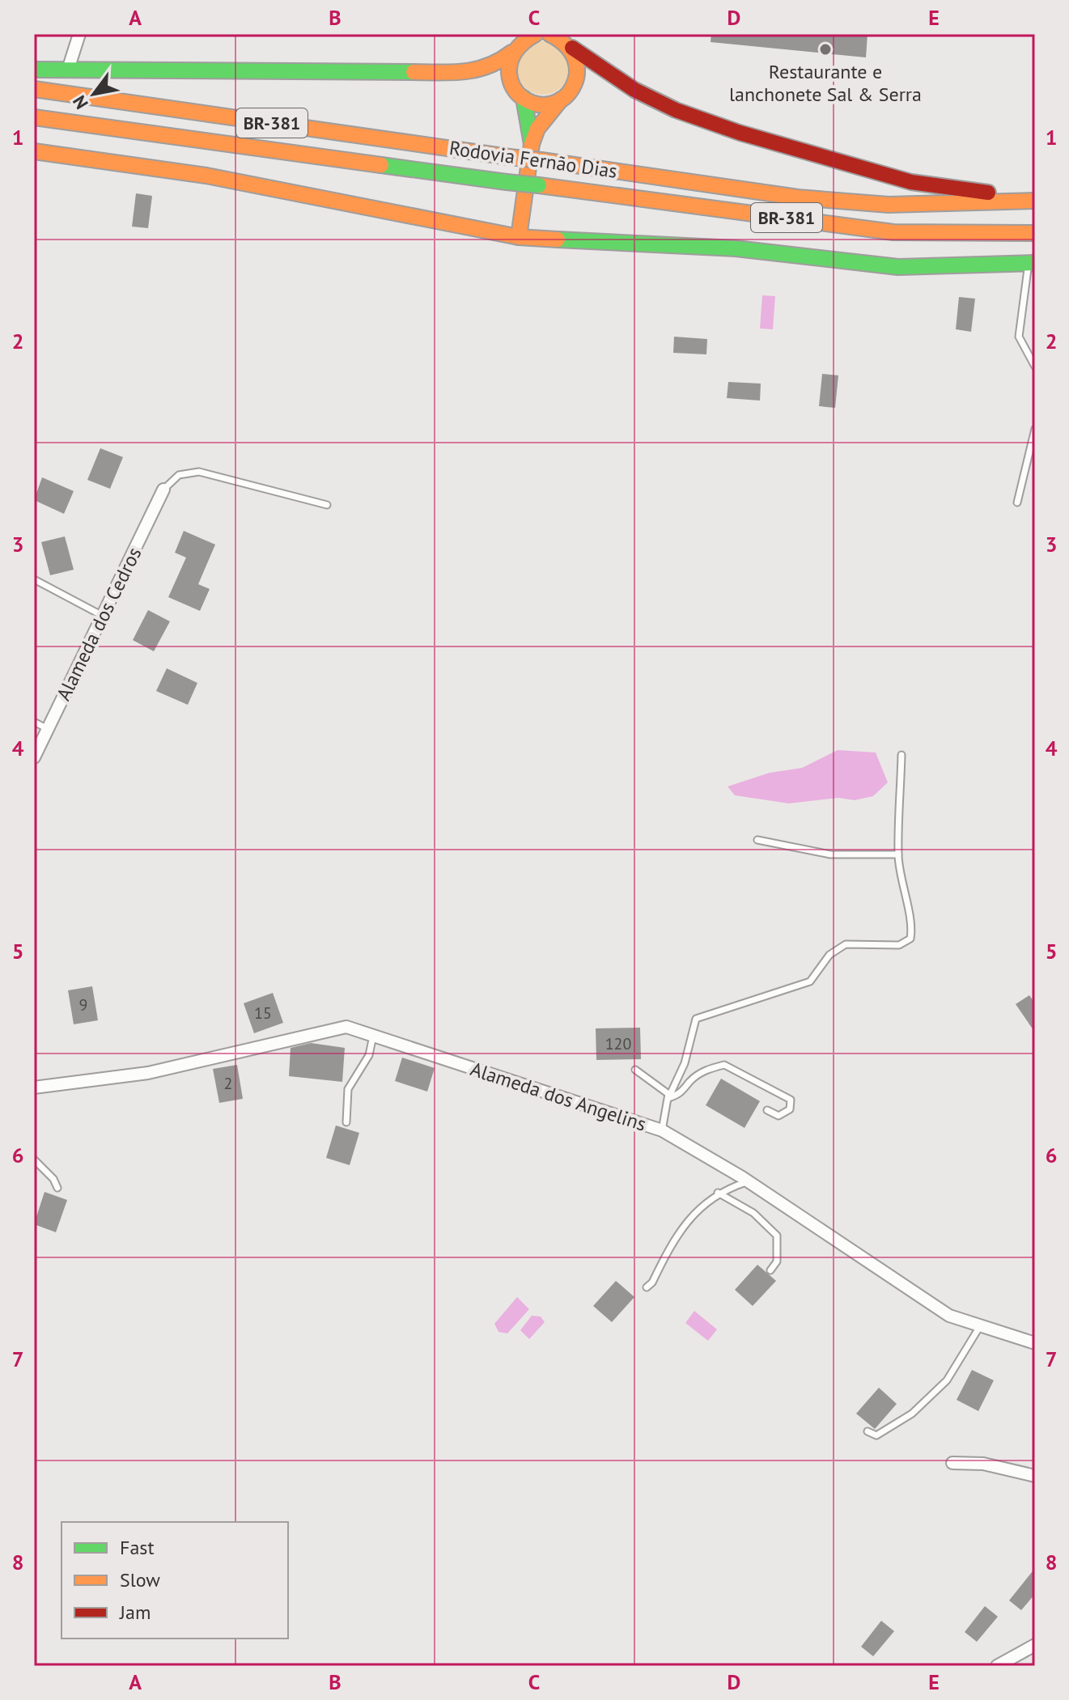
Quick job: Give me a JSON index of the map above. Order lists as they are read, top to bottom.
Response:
{
  "streets": {
    "main road": ["BR-381", "Rodovia Fernão Dias"],
    "street": ["Alameda dos Cedros", "Alameda dos Angelins"]
  },
  "places": ["Restaurante e lanchonete Sal & Serra"],
  "house_numbers": [
    "9",
    "15",
    "120",
    "2"
  ],
  "legend": ["Fast", "Slow", "Jam"],
  "north": "bottom left",
  "grid": {
    "columns": [
      "A",
      "B",
      "C",
      "D",
      "E"
    ],
    "rows": [
      "1",
      "2",
      "3",
      "4",
      "5",
      "6",
      "7",
      "8"
    ]
  }
}
